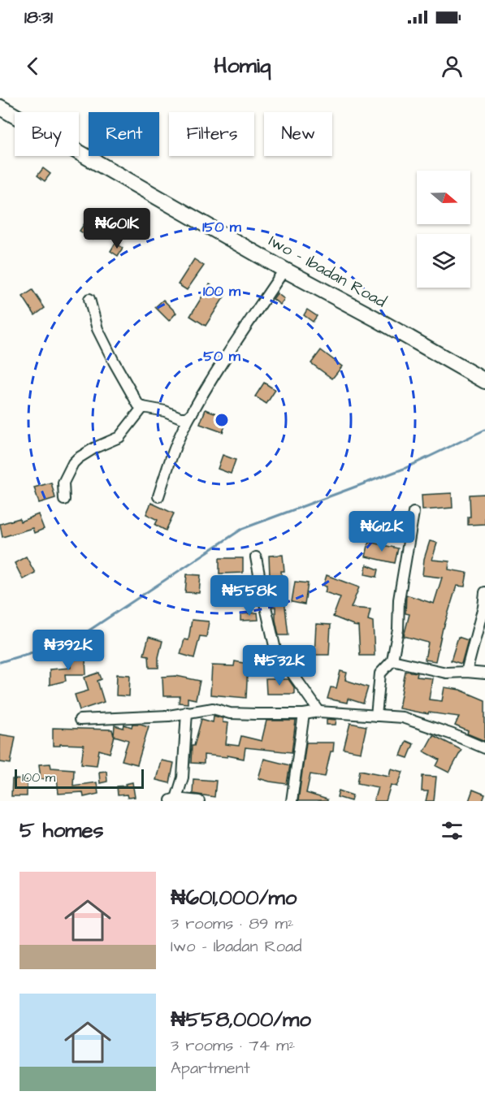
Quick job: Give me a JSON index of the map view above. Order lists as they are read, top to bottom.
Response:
{
  "streets": {
    "main road": ["Iwo - Ibadan Road"]
  },
  "scale_bar": "100 m",
  "north": "right",
  "page": {
    "status": "18:31",
    "header": "Homiq",
    "chip": [
      "Buy",
      "Rent",
      "Filters",
      "New"
    ],
    "price": [
      "₦601K",
      "₦612K",
      "₦558K",
      "₦392K",
      "₦532K"
    ],
    "scale": "100 m",
    "heading": "5 homes",
    "list": [
      {
        "name": "₦601,000/mo",
        "note": "3 rooms · 89 m² · Iwo - Ibadan Road"
      },
      {
        "name": "₦558,000/mo",
        "note": "3 rooms · 74 m² · Apartment"
      }
    ]
  },
  "rings": ["150 m", "100 m", "50 m"]
}
